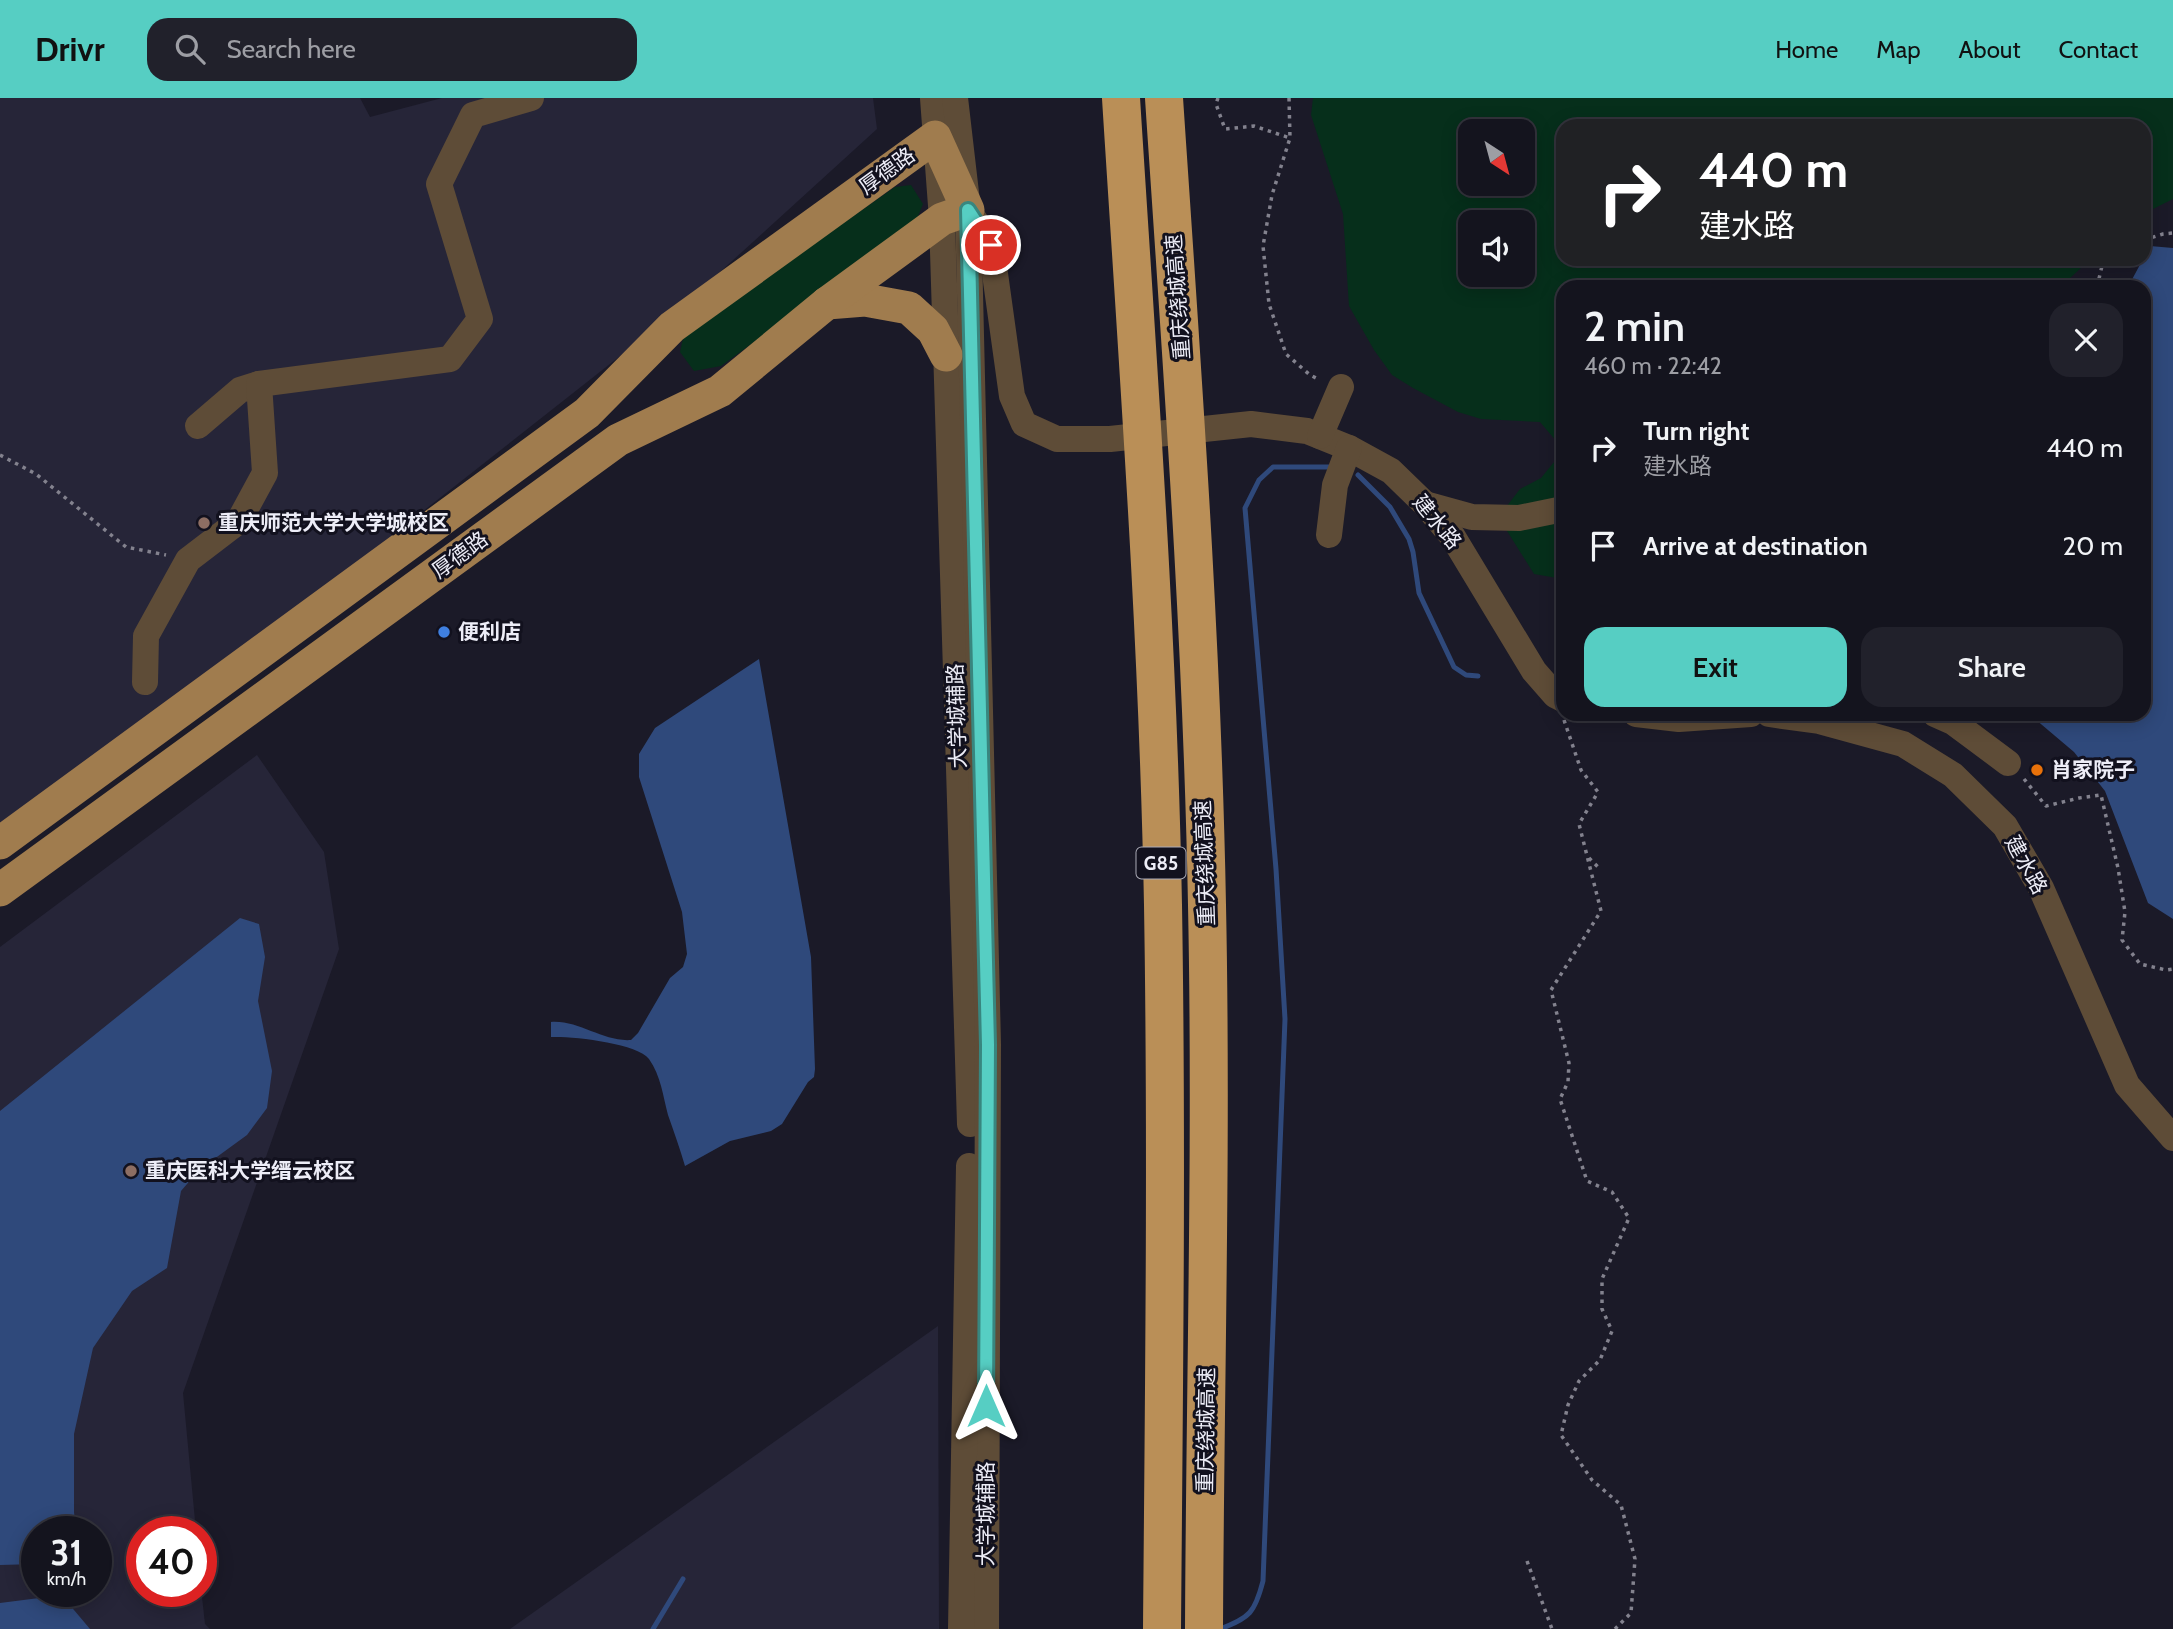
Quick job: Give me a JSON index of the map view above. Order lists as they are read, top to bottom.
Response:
{
  "streets": {
    "highway": ["重庆绕城高速", "G85"],
    "main road": ["厚德路"],
    "street": ["建水路", "大学城辅路"]
  },
  "crossings": [
    ["厚德路", "建水路"],
    ["厚德路", "大学城辅路"],
    ["建水路", "大学城辅路"]
  ],
  "places": [
    "重庆师范大学大学城校区",
    "便利店",
    "肖家院子",
    "重庆医科大学缙云校区"
  ],
  "north": "bottom right",
  "page": {
    "header": "Drivr",
    "search": "Search here",
    "nav": [
      "Home",
      "Map",
      "About",
      "Contact"
    ],
    "turn": ["440 m", "建水路"],
    "heading": ["2 min", "460 m · 22:42"],
    "list": [
      {
        "name": "Turn right",
        "note": "建水路",
        "value": "440 m"
      },
      {
        "name": "Arrive at destination",
        "value": "20 m"
      }
    ],
    "buttons": ["Exit", "Share"],
    "speed": "31 km/h",
    "limit": "40"
  }
}
